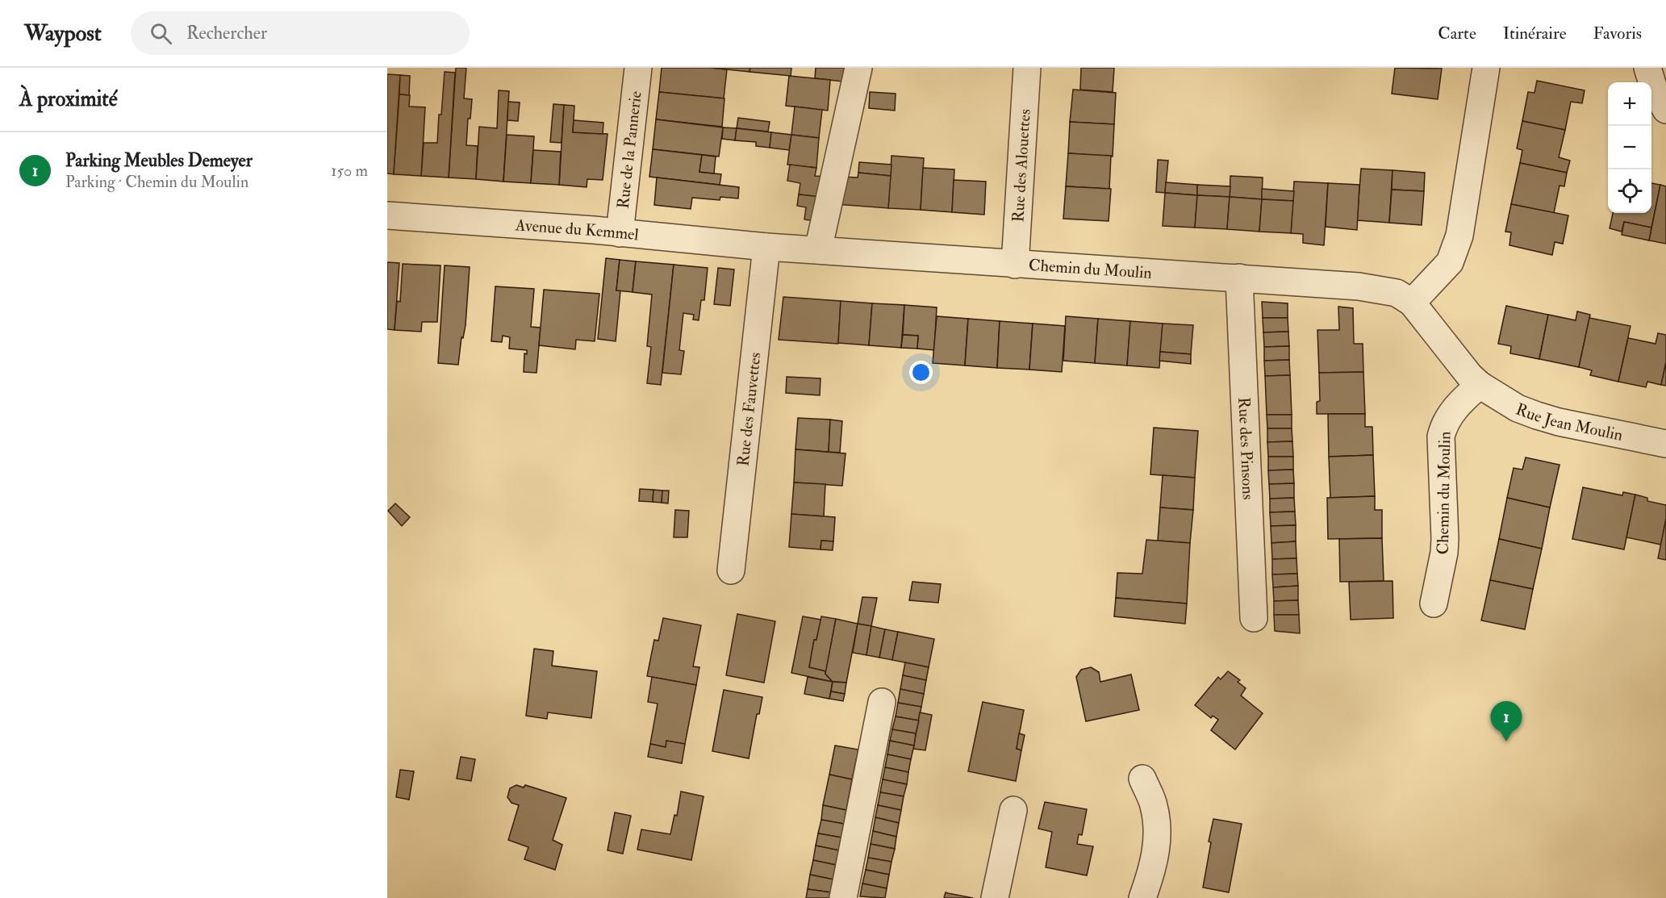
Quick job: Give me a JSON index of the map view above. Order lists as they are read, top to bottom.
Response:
{
  "streets": {
    "street": [
      "Rue de la Pannerie",
      "Rue des Alouettes",
      "Avenue du Kemmel",
      "Chemin du Moulin",
      "Rue des Fauvettes",
      "Rue Jean Moulin",
      "Rue des Pinsons"
    ]
  },
  "crossings": [
    ["Rue de la Pannerie", "Avenue du Kemmel"],
    ["Rue des Alouettes", "Chemin du Moulin"],
    ["Avenue du Kemmel", "Chemin du Moulin"],
    ["Avenue du Kemmel", "Rue des Fauvettes"],
    ["Chemin du Moulin", "Rue des Fauvettes"],
    ["Chemin du Moulin", "Rue Jean Moulin"],
    ["Chemin du Moulin", "Rue des Pinsons"]
  ],
  "page": {
    "header": "Waypost",
    "search": "Rechercher",
    "nav": ["Carte", "Itinéraire", "Favoris"],
    "heading": "À proximité",
    "map_buttons": ["+", "−"],
    "list": [
      {
        "mark": "1",
        "name": "Parking Meubles Demeyer",
        "note": "Parking · Chemin du Moulin",
        "value": "150 m"
      }
    ],
    "pins": "1"
  }
}
